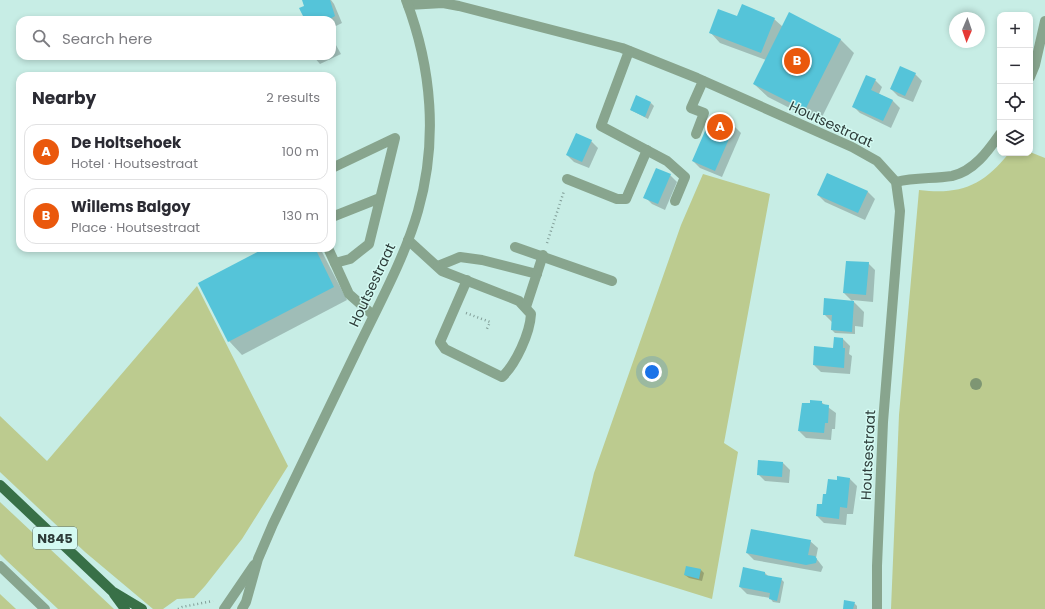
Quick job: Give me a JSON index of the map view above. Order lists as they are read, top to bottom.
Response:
{
  "streets": {
    "main road": ["N845"],
    "street": ["Houtsestraat"]
  },
  "north": "bottom",
  "page": {
    "map_buttons": ["+", "−"],
    "search": "Search here",
    "pins": ["B", "A"],
    "heading": ["Nearby", "2 results"],
    "list": [
      {
        "mark": "A",
        "name": "De Holtsehoek",
        "note": "Hotel · Houtsestraat",
        "value": "100 m"
      },
      {
        "mark": "B",
        "name": "Willems Balgoy",
        "note": "Place · Houtsestraat",
        "value": "130 m"
      }
    ]
  }
}
